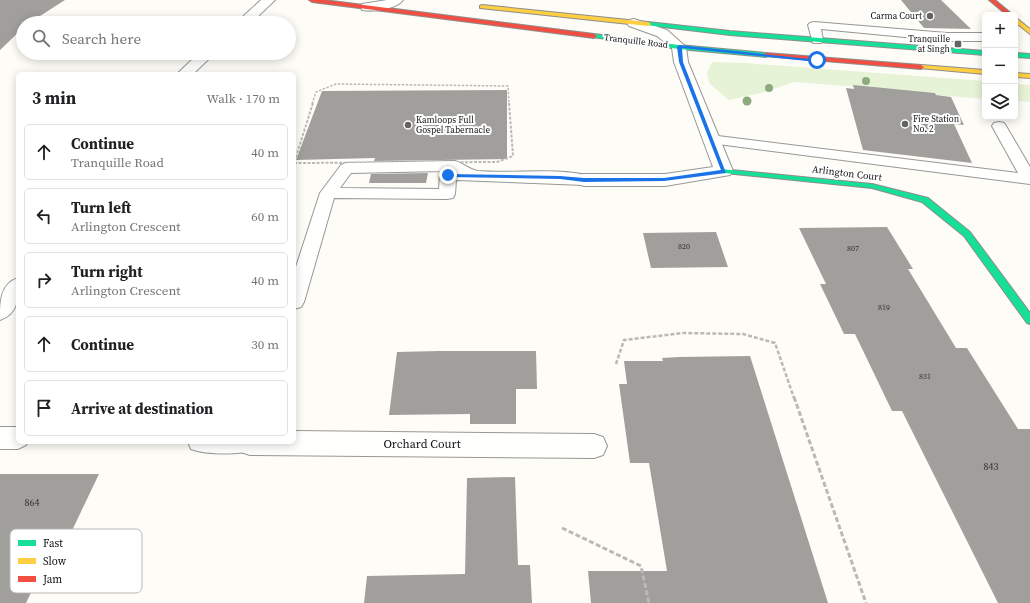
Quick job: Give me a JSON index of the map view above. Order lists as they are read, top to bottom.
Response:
{
  "streets": {
    "main road": ["Tranquille Road", "Arlington Court"],
    "street": ["Orchard Court"]
  },
  "places": {
    "other": ["Carma Court", "Fire Station No. 2", "Kamloops Full Gospel Tabernacle"],
    "transit": ["Tranquille at Singh"]
  },
  "house_numbers": [
    "820",
    "807",
    "819",
    "831",
    "843",
    "864"
  ],
  "legend": ["Fast", "Slow", "Jam"],
  "page": {
    "map_buttons": ["+", "−"],
    "search": "Search here",
    "heading": ["3 min", "Walk · 170 m"],
    "list": [
      ["Continue", "Tranquille Road", "40 m"],
      ["Turn left", "Arlington Crescent", "60 m"],
      ["Turn right", "Arlington Crescent", "40 m"],
      ["Continue", "30 m"],
      "Arrive at destination"
    ]
  }
}
